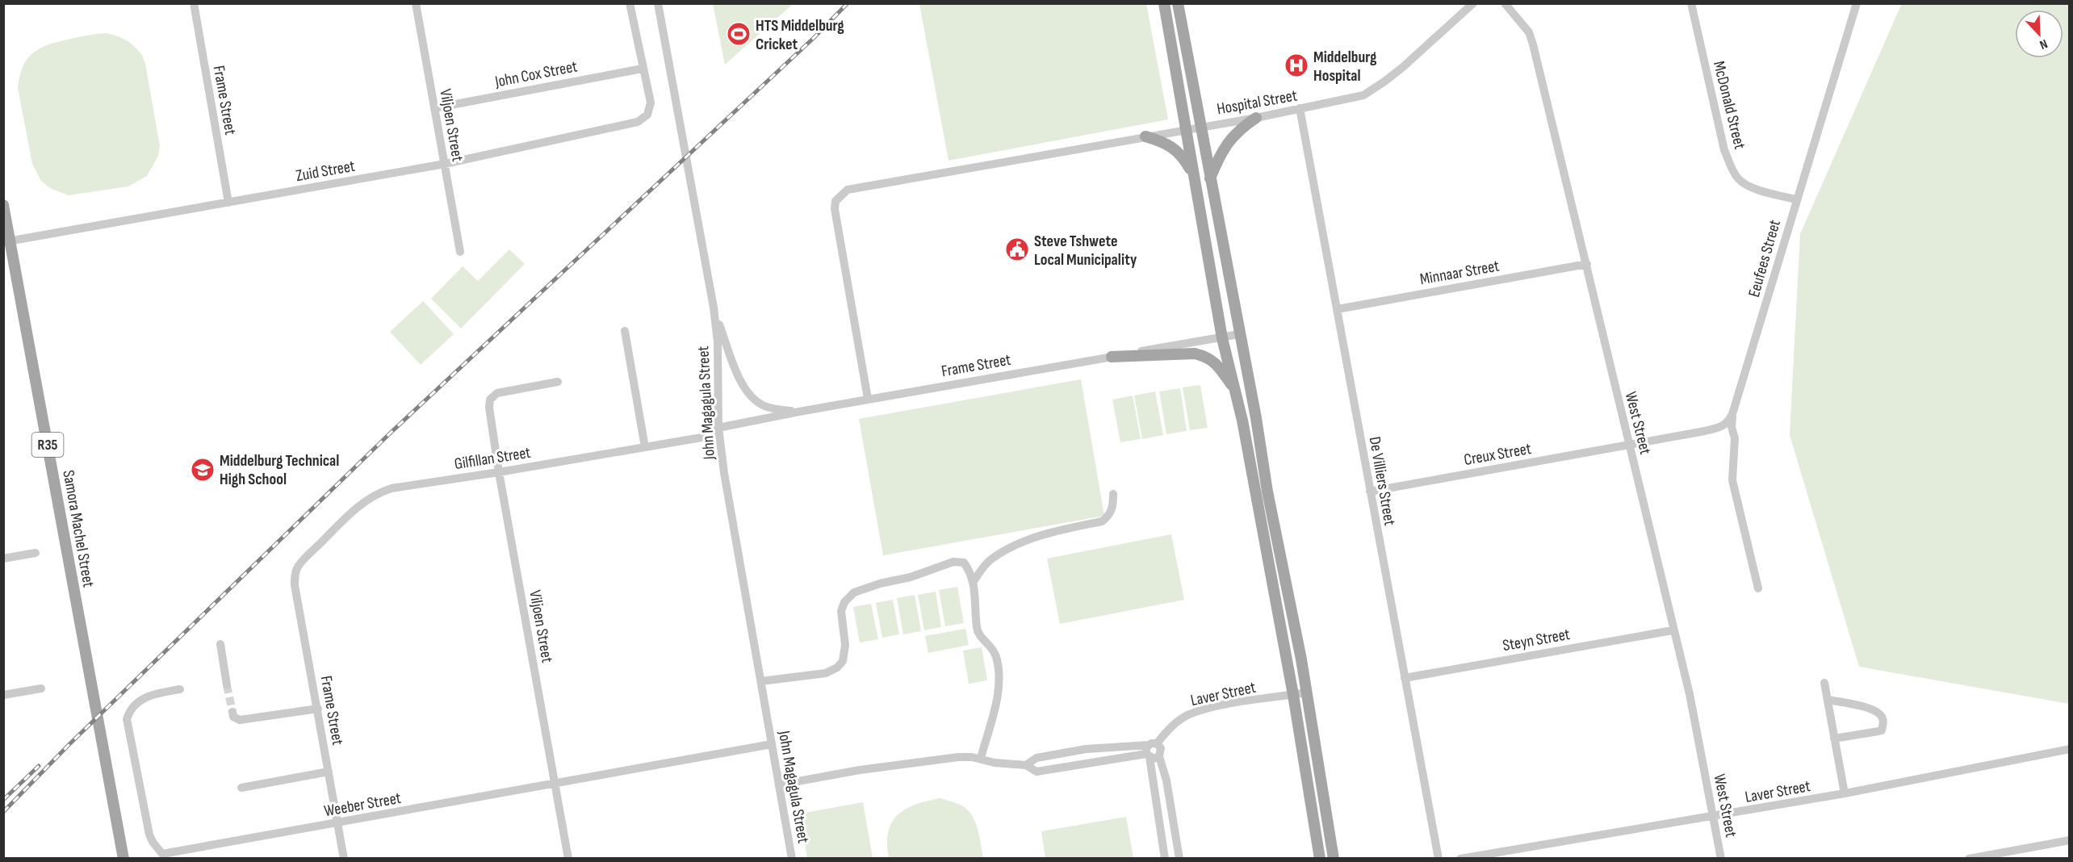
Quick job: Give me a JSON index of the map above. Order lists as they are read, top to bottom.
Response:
{
  "streets": {
    "main road": ["R35", "Samora Machel Street"],
    "street": [
      "John Cox Street",
      "Frame Street",
      "Hospital Street",
      "McDonald Street",
      "Viljoen Street",
      "Zuid Street",
      "Eeufees Street",
      "Minnaar Street",
      "John Magagula Street",
      "West Street",
      "Creux Street",
      "Gilfillan Street",
      "De Villiers Street",
      "Steyn Street",
      "Laver Street",
      "Weeber Street"
    ]
  },
  "crossings": [
    ["John Cox Street", "Viljoen Street"],
    ["John Cox Street", "Zuid Street"],
    ["Frame Street", "Hospital Street"],
    ["Frame Street", "Zuid Street"],
    ["Frame Street", "John Magagula Street"],
    ["Frame Street", "Gilfillan Street"],
    ["Frame Street", "Weeber Street"],
    ["Hospital Street", "De Villiers Street"],
    ["McDonald Street", "Eeufees Street"],
    ["Viljoen Street", "Zuid Street"],
    ["Viljoen Street", "Gilfillan Street"],
    ["Viljoen Street", "Weeber Street"],
    ["Zuid Street", "Samora Machel Street"],
    ["Minnaar Street", "West Street"],
    ["Minnaar Street", "De Villiers Street"],
    ["John Magagula Street", "Gilfillan Street"],
    ["John Magagula Street", "Weeber Street"],
    ["West Street", "Creux Street"],
    ["West Street", "Steyn Street"],
    ["West Street", "Laver Street"],
    ["Creux Street", "De Villiers Street"],
    ["De Villiers Street", "Steyn Street"]
  ],
  "places": {
    "sports": ["HTS Middelburg Cricket"],
    "hospital": ["Middelburg Hospital"],
    "public building": ["Steve Tshwete Local Municipality"],
    "school or university": ["Middelburg Technical High School"]
  },
  "north": "bottom right"
}
